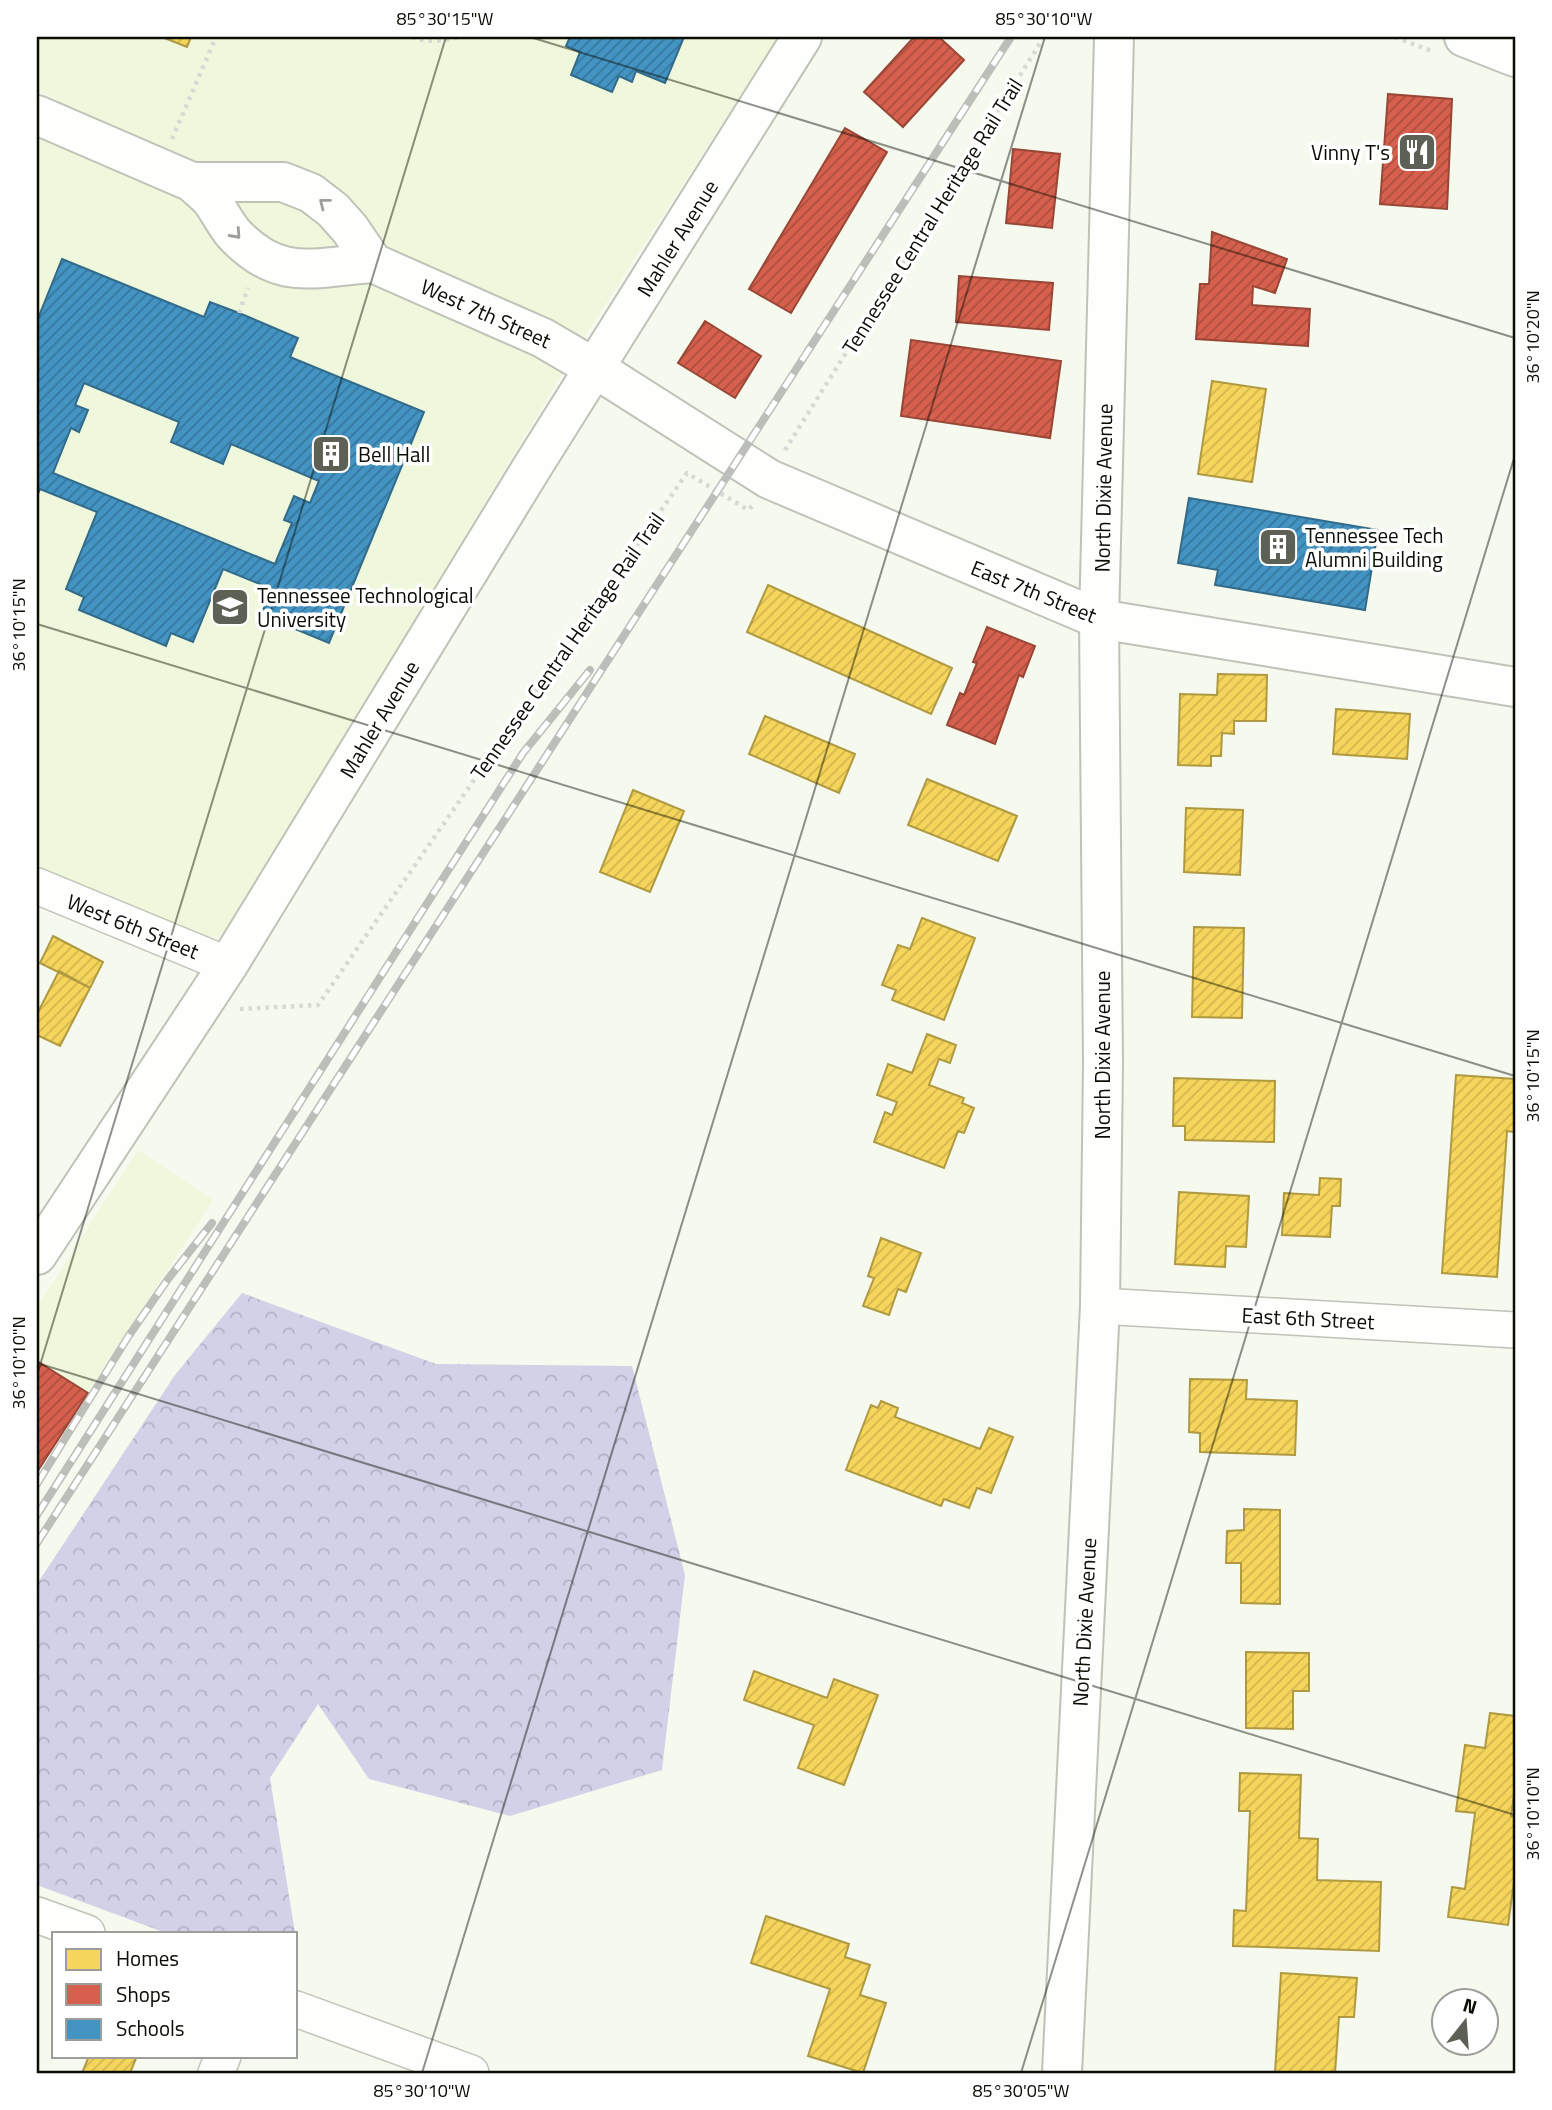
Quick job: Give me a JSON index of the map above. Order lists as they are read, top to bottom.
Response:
{
  "streets": {
    "street": [
      "Mahler Avenue",
      "West 7th Street",
      "North Dixie Avenue",
      "East 7th Street",
      "West 6th Street",
      "East 6th Street"
    ],
    "path": ["Tennessee Central Heritage Rail Trail"]
  },
  "crossings": [
    ["Tennessee Central Heritage Rail Trail", "Mahler Avenue"],
    ["Tennessee Central Heritage Rail Trail", "East 7th Street"],
    ["Mahler Avenue", "West 7th Street"],
    ["Mahler Avenue", "East 7th Street"],
    ["Mahler Avenue", "West 6th Street"],
    ["West 7th Street", "East 7th Street"],
    ["North Dixie Avenue", "East 7th Street"],
    ["North Dixie Avenue", "East 6th Street"]
  ],
  "places": {
    "restaurant": ["Vinny T's"],
    "building": ["Bell Hall", "Tennessee Tech Alumni Building"],
    "school or university": ["Tennessee Technological University"]
  },
  "legend": ["Homes", "Shops", "Schools"],
  "north": "top",
  "coordinates": [
    "85°30'15\"W",
    "85°30'10\"W",
    "36°10'20\"N",
    "36°10'15\"N",
    "36°10'10\"N",
    "85°30'05\"W"
  ]
}
